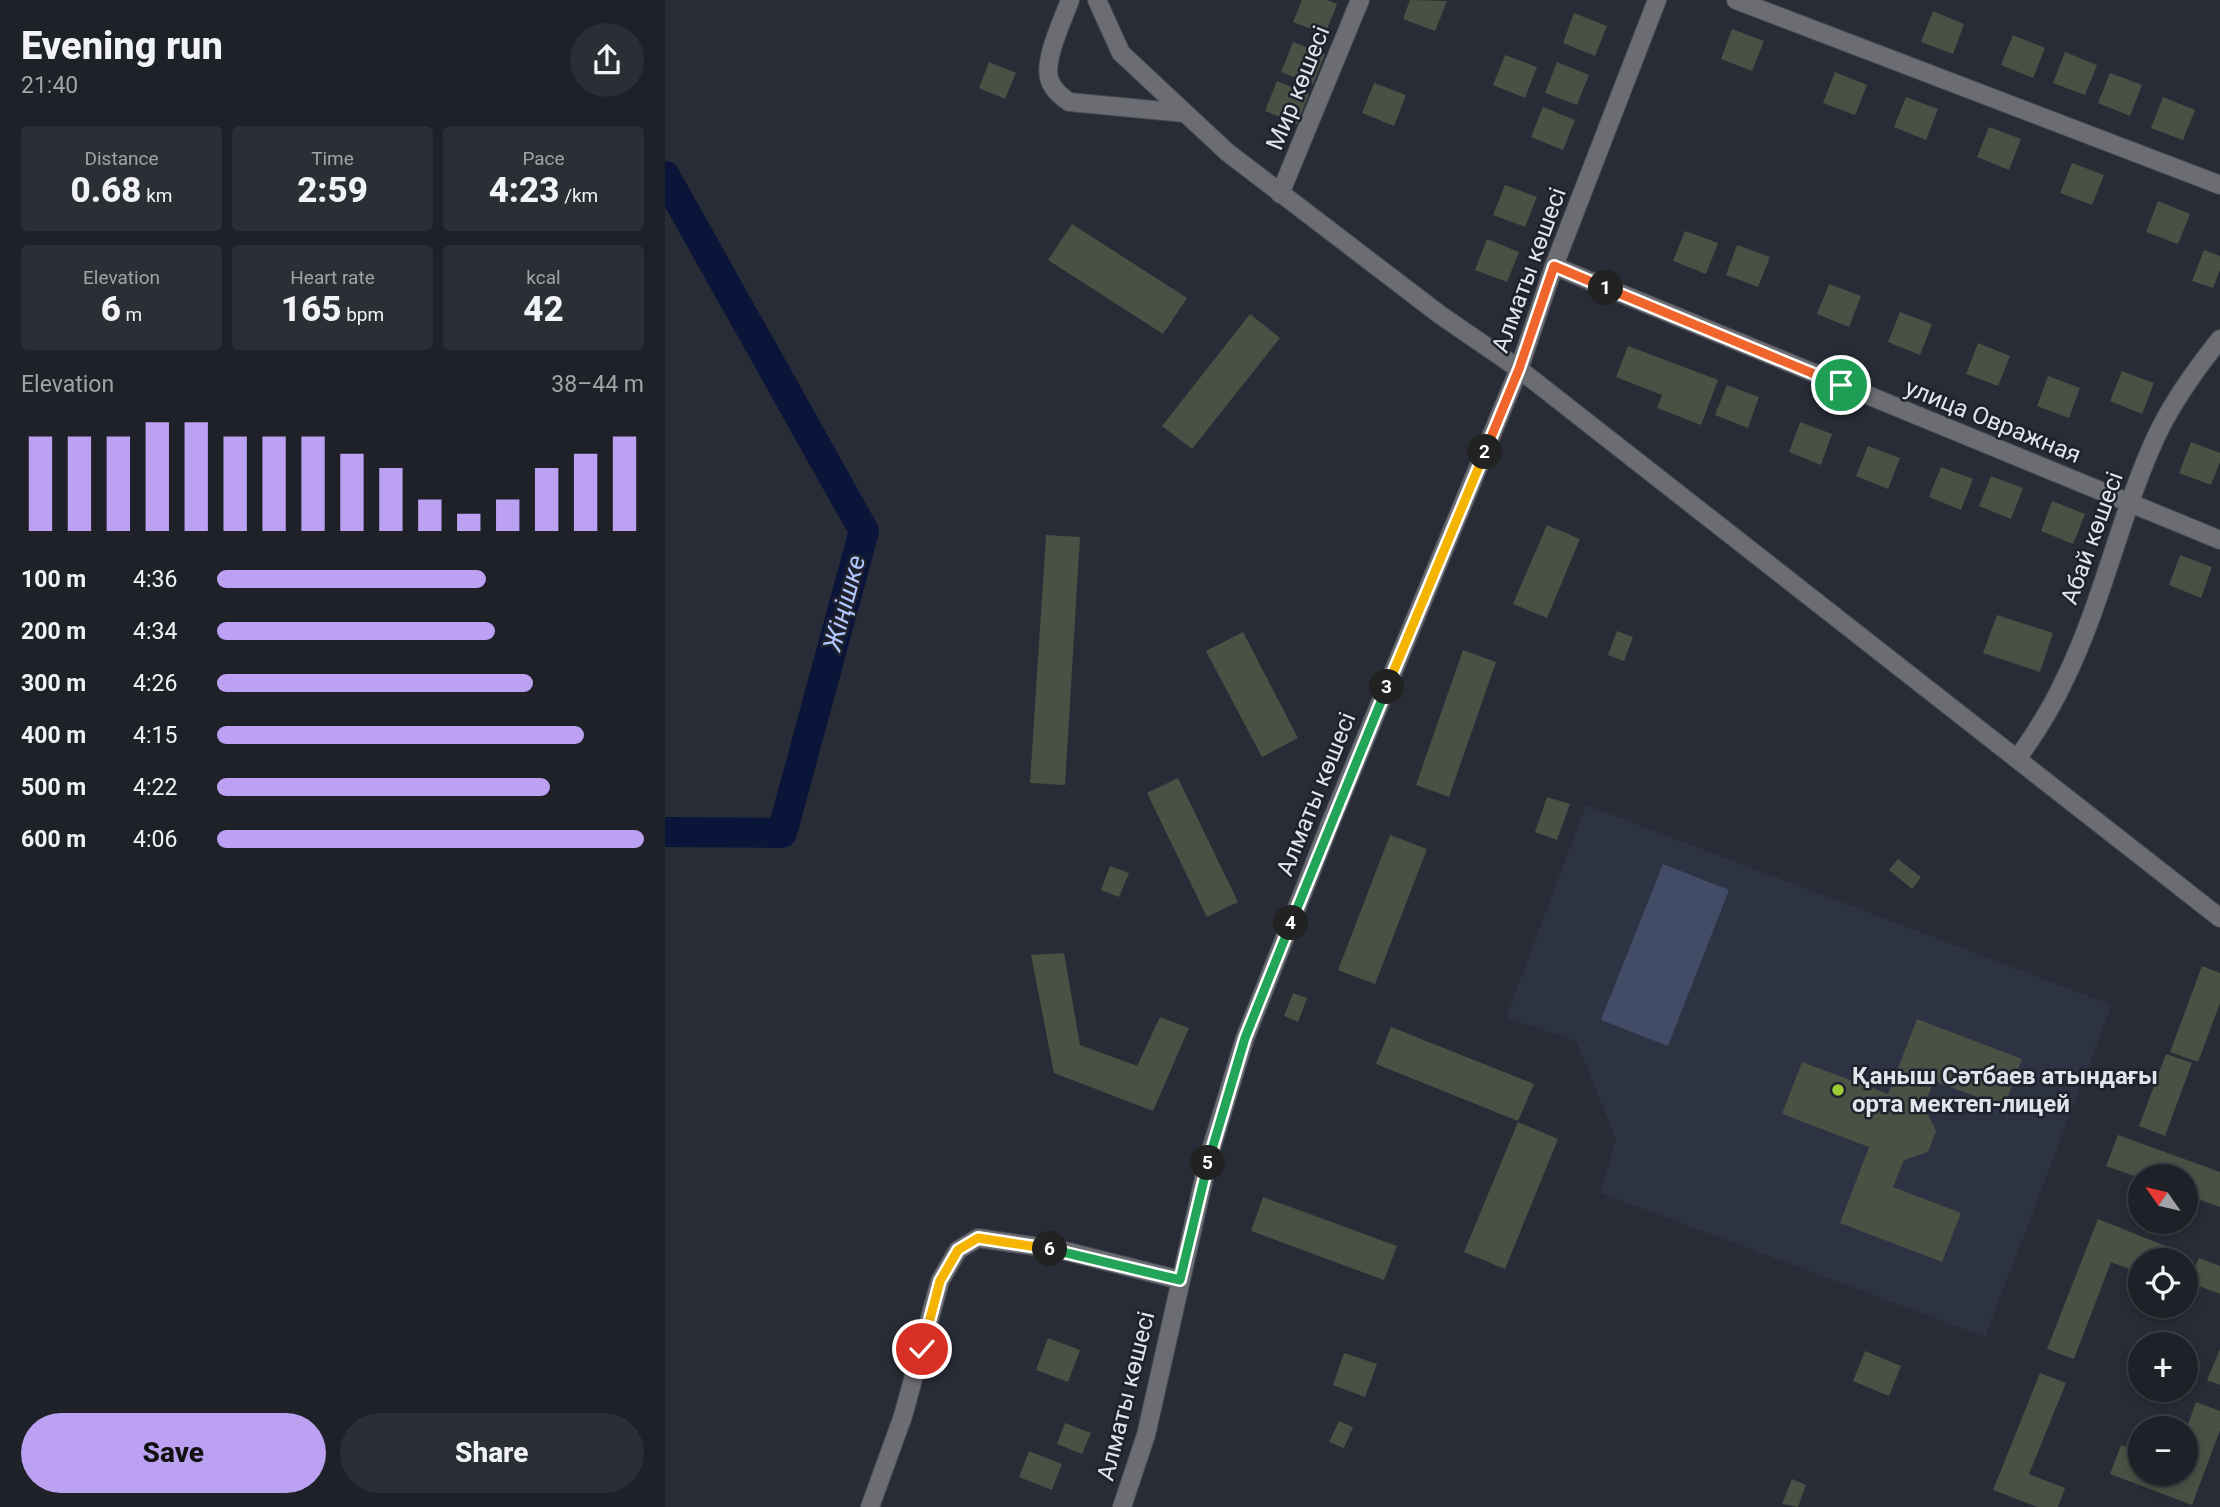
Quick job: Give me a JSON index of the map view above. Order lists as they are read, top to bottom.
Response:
{
  "streets": {
    "street": [
      "Мир көшесі",
      "Алматы көшесі",
      "улица Овражная",
      "Абай көшесі"
    ]
  },
  "crossings": [
    ["Алматы көшесі", "улица Овражная"],
    ["улица Овражная", "Абай көшесі"]
  ],
  "water": ["Жіңішке"],
  "places": ["Қаныш Сәтбаев атындағы орта мектеп-лицей"],
  "north": "top left",
  "page": {
    "heading": ["Evening run", "21:40"],
    "stats": [
      ["Distance", "0.68 km"],
      ["Time", "2:59"],
      ["Pace", "4:23 /km"],
      ["Elevation", "6 m"],
      ["Heart rate", "165 bpm"],
      ["kcal", "42"]
    ],
    "pins": [
      "1",
      "2",
      "3",
      "4",
      "5",
      "6"
    ],
    "chart": ["Elevation", "38–44 m"],
    "list": [
      {
        "name": "100 m",
        "note": "4:36"
      },
      {
        "name": "200 m",
        "note": "4:34"
      },
      {
        "name": "300 m",
        "note": "4:26"
      },
      {
        "name": "400 m",
        "note": "4:15"
      },
      {
        "name": "500 m",
        "note": "4:22"
      },
      {
        "name": "600 m",
        "note": "4:06"
      }
    ],
    "map_buttons": ["+", "−"],
    "buttons": ["Save", "Share"]
  }
}
